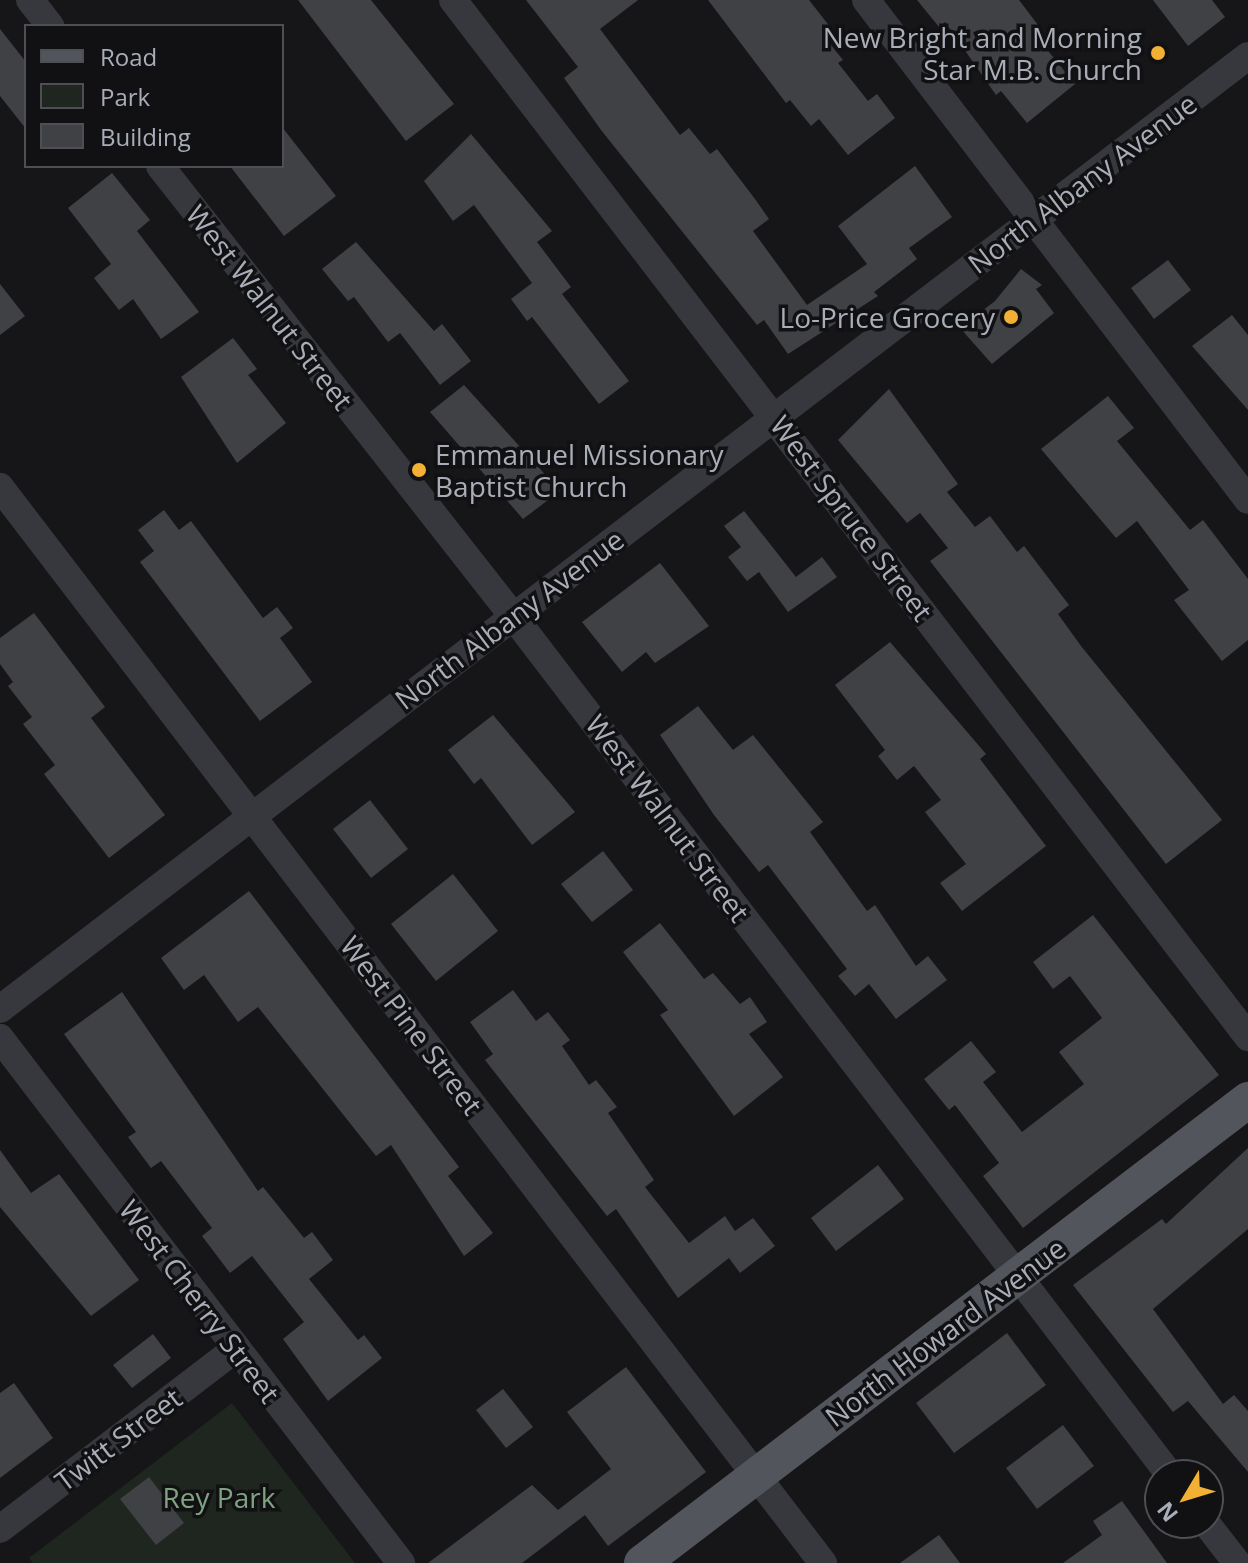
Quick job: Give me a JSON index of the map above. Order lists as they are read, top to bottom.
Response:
{
  "streets": {
    "main road": ["North Howard Avenue"],
    "street": [
      "North Albany Avenue",
      "West Walnut Street",
      "West Spruce Street",
      "West Pine Street",
      "West Cherry Street",
      "Twitt Street"
    ]
  },
  "crossings": [
    ["North Albany Avenue", "West Walnut Street"],
    ["North Albany Avenue", "West Spruce Street"],
    ["North Albany Avenue", "West Pine Street"],
    ["West Walnut Street", "North Howard Avenue"],
    ["West Pine Street", "North Howard Avenue"],
    ["West Cherry Street", "Twitt Street"]
  ],
  "parks": ["Rey Park"],
  "places": ["New Bright and Morning Star M.B. Church", "Lo-Price Grocery", "Emmanuel Missionary Baptist Church"],
  "legend": ["Road", "Park", "Building"],
  "north": "bottom left"
}
